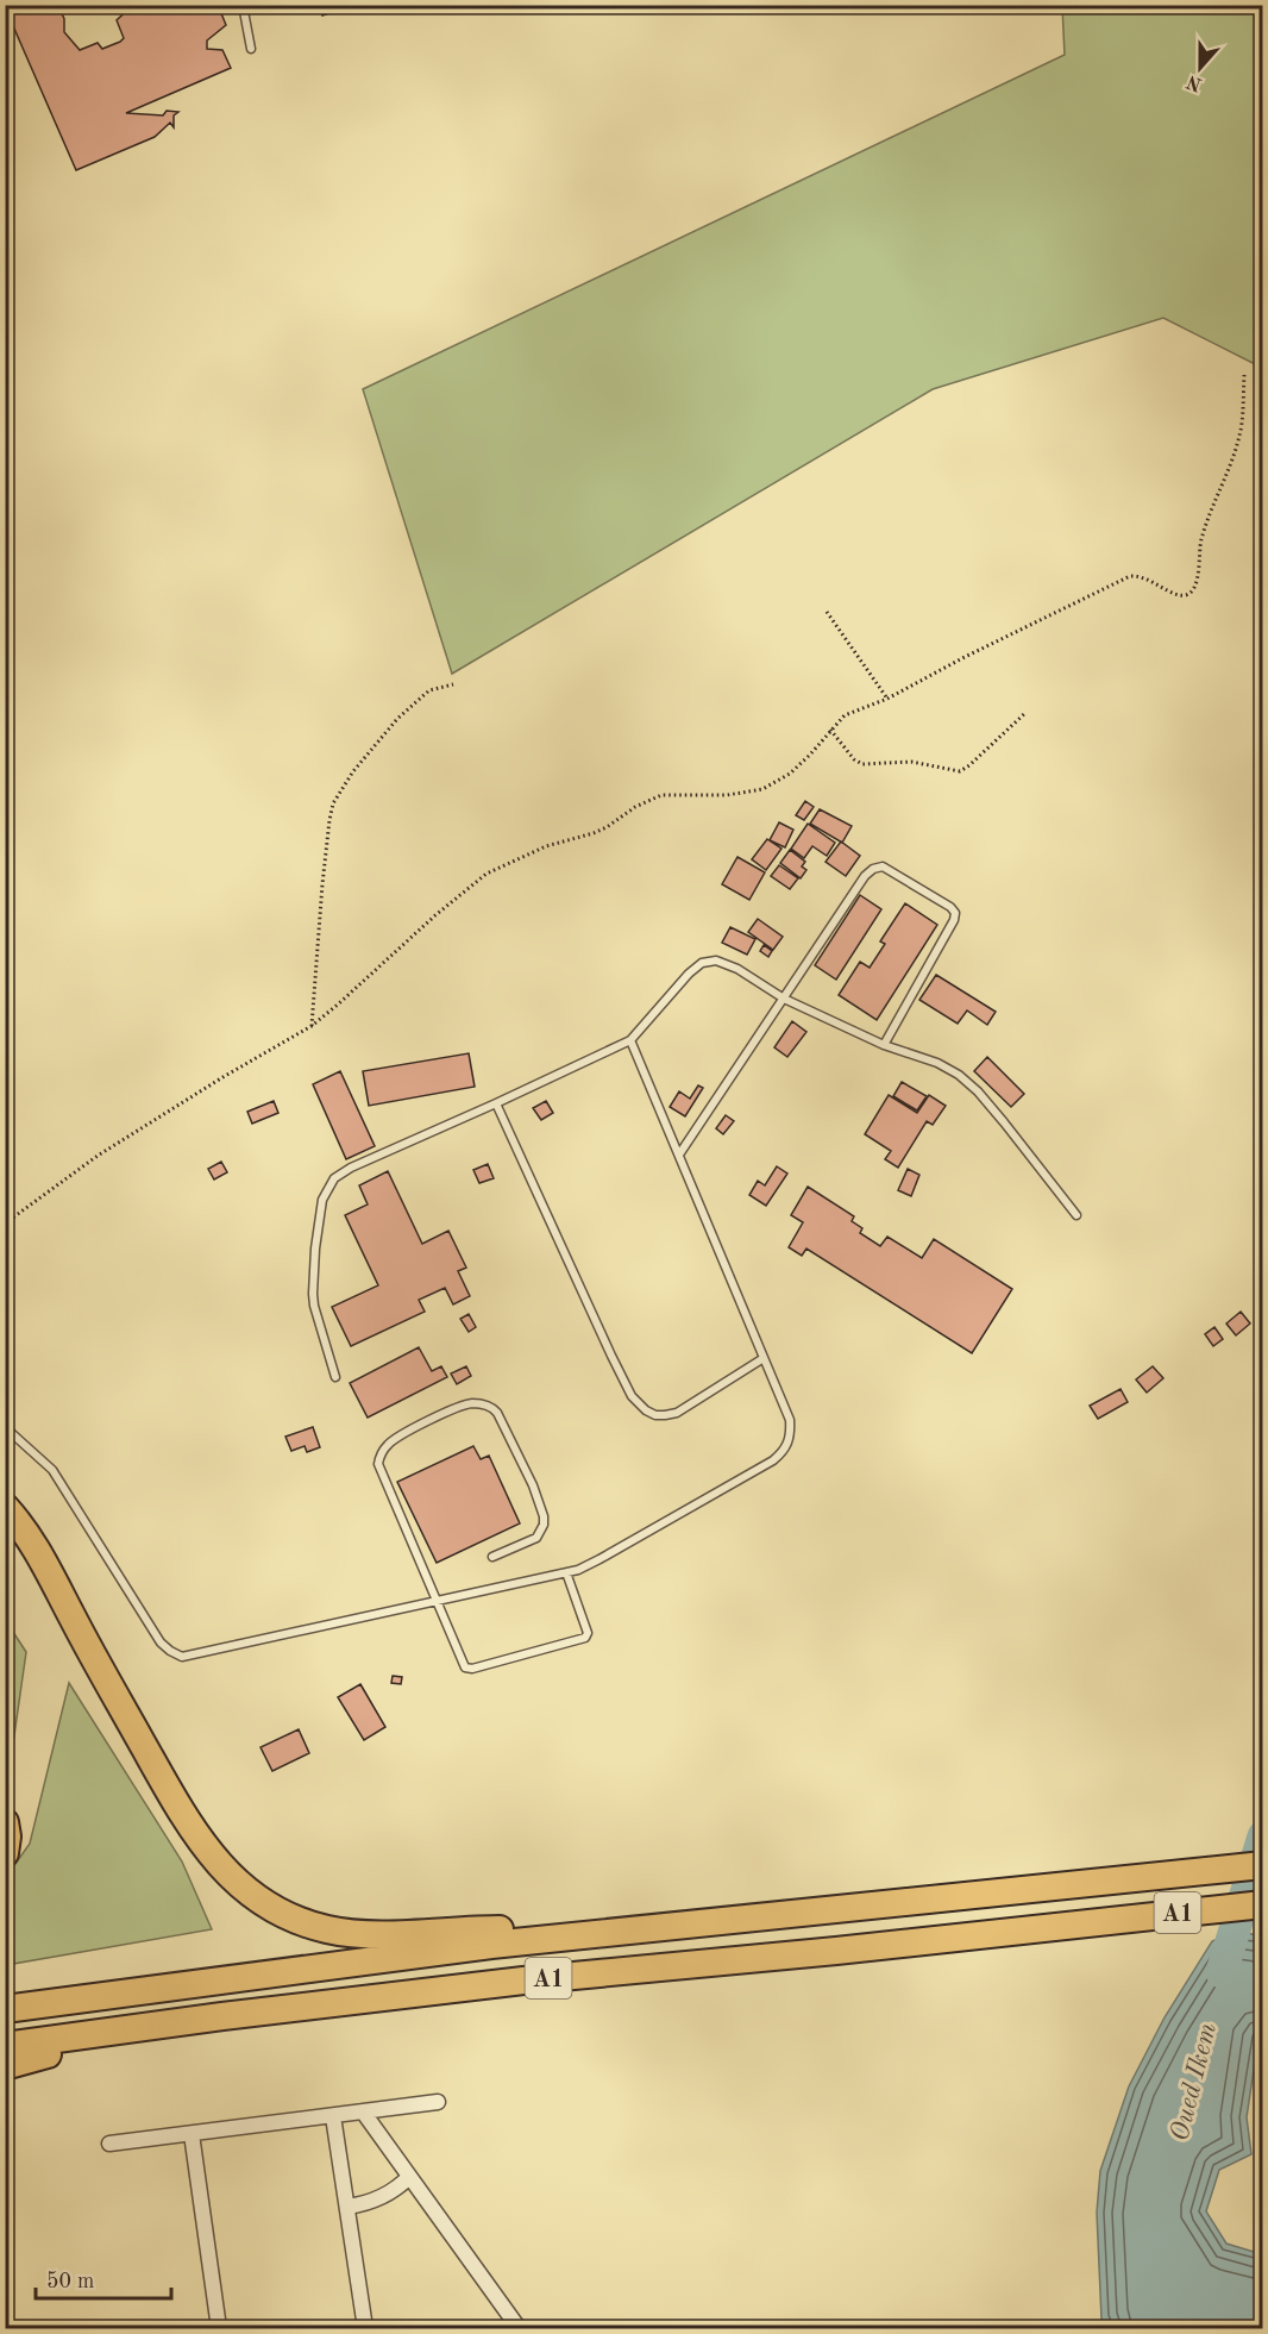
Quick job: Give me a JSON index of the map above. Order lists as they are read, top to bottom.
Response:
{
  "streets": {
    "highway": ["A1"]
  },
  "water": ["Oued Ikem"],
  "scale_bar": "50 m",
  "north": "bottom"
}
